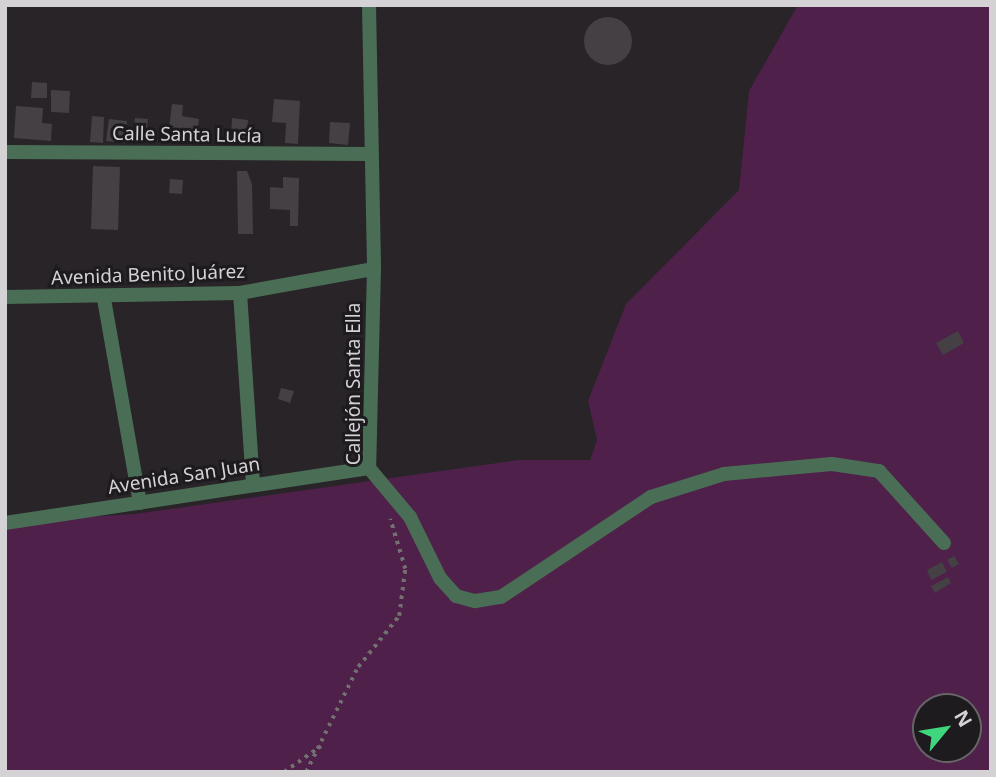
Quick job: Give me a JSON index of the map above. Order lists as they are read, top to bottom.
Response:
{
  "streets": {
    "street": [
      "Calle Santa Lucía",
      "Avenida Benito Juárez",
      "Callejón Santa Ella",
      "Avenida San Juan"
    ]
  },
  "crossings": [
    ["Calle Santa Lucía", "Callejón Santa Ella"],
    ["Avenida Benito Juárez", "Callejón Santa Ella"],
    ["Callejón Santa Ella", "Avenida San Juan"]
  ],
  "north": "top right"
}
